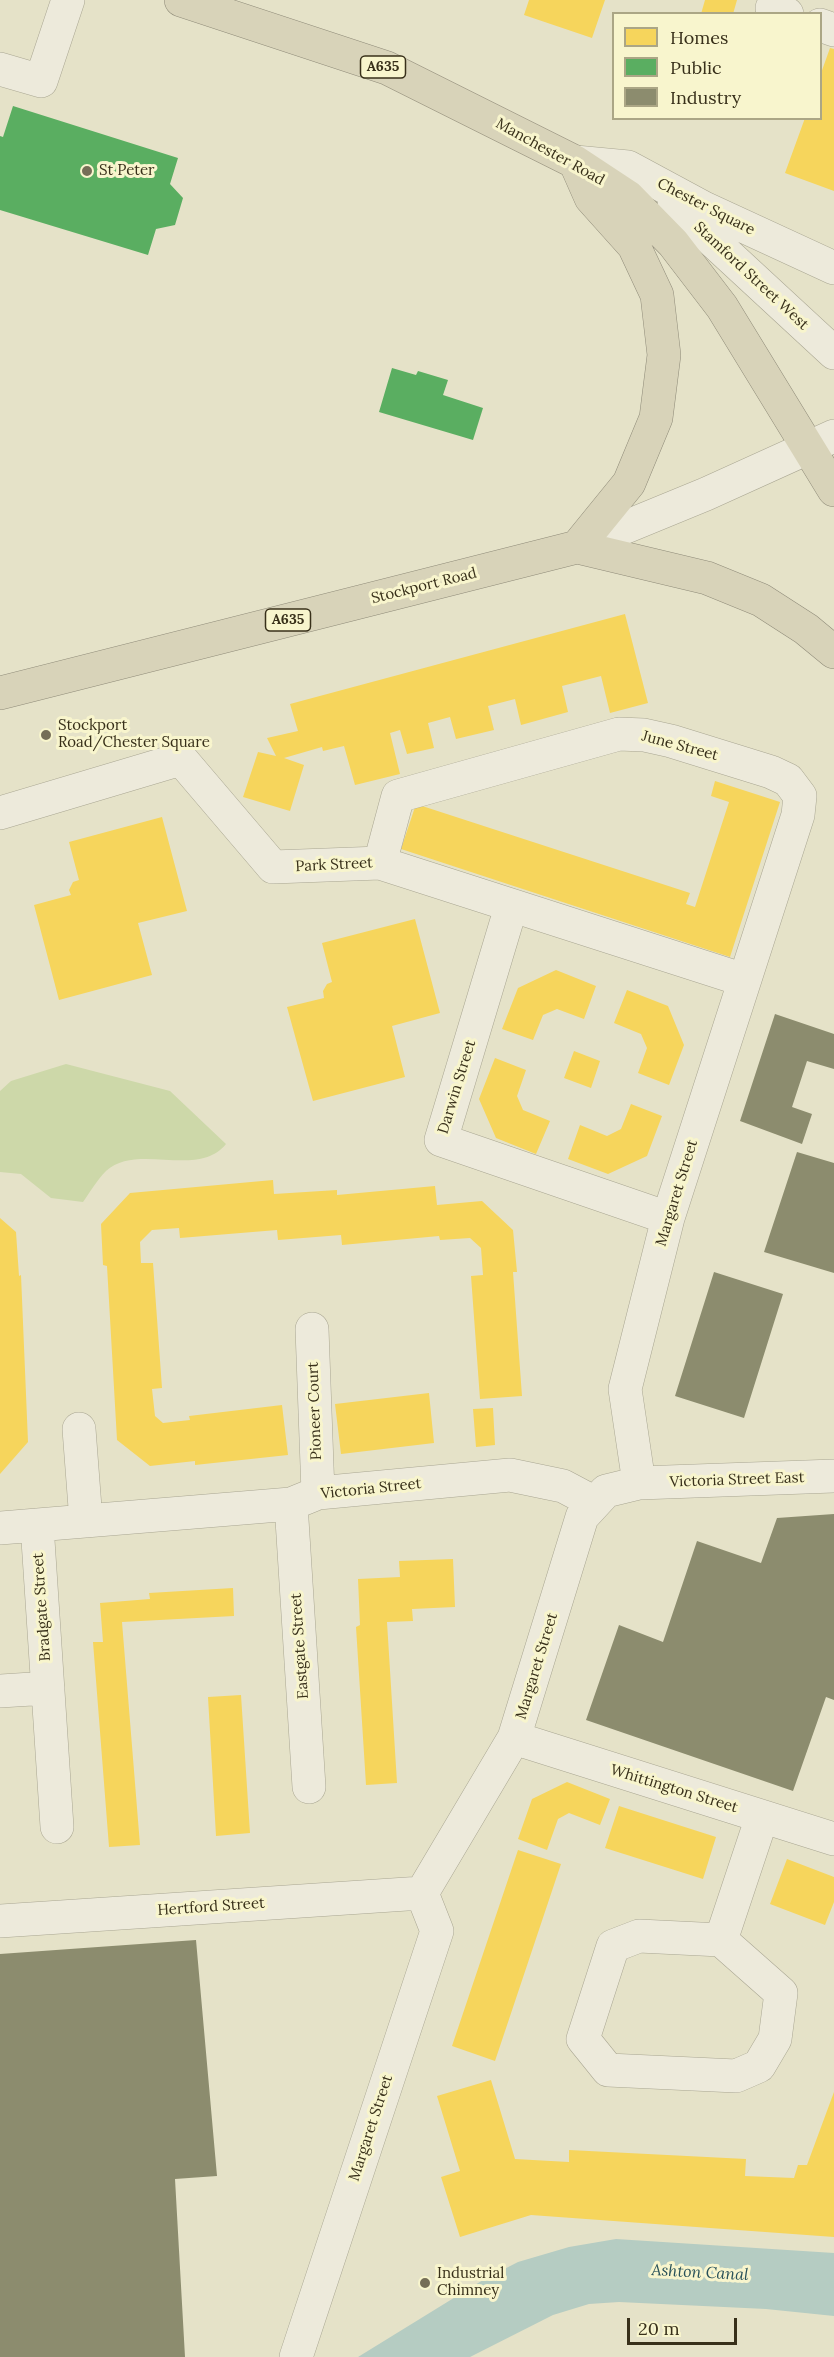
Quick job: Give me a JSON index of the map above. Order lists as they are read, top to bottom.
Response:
{
  "streets": {
    "highway": ["A635", "Manchester Road", "Stockport Road"],
    "street": [
      "Chester Square",
      "Stamford Street West",
      "June Street",
      "Park Street",
      "Darwin Street",
      "Margaret Street",
      "Pioneer Court",
      "Victoria Street East",
      "Victoria Street",
      "Bradgate Street",
      "Eastgate Street",
      "Whittington Street",
      "Hertford Street"
    ]
  },
  "crossings": [
    ["A635", "Manchester Road"],
    ["A635", "Stockport Road"],
    ["Manchester Road", "Chester Square"],
    ["Manchester Road", "Stockport Road"],
    ["Chester Square", "Stamford Street West"],
    ["June Street", "Park Street"],
    ["June Street", "Margaret Street"],
    ["Park Street", "Darwin Street"],
    ["Park Street", "Margaret Street"],
    ["Darwin Street", "Margaret Street"],
    ["Margaret Street", "Victoria Street East"],
    ["Margaret Street", "Victoria Street"],
    ["Margaret Street", "Whittington Street"],
    ["Margaret Street", "Hertford Street"],
    ["Pioneer Court", "Victoria Street"],
    ["Pioneer Court", "Eastgate Street"],
    ["Victoria Street", "Bradgate Street"],
    ["Victoria Street", "Eastgate Street"]
  ],
  "water": ["Ashton Canal"],
  "places": ["St Peter", "Stockport Road/Chester Square", "Industrial Chimney"],
  "legend": ["Homes", "Public", "Industry"],
  "scale_bar": "20 m"
}
